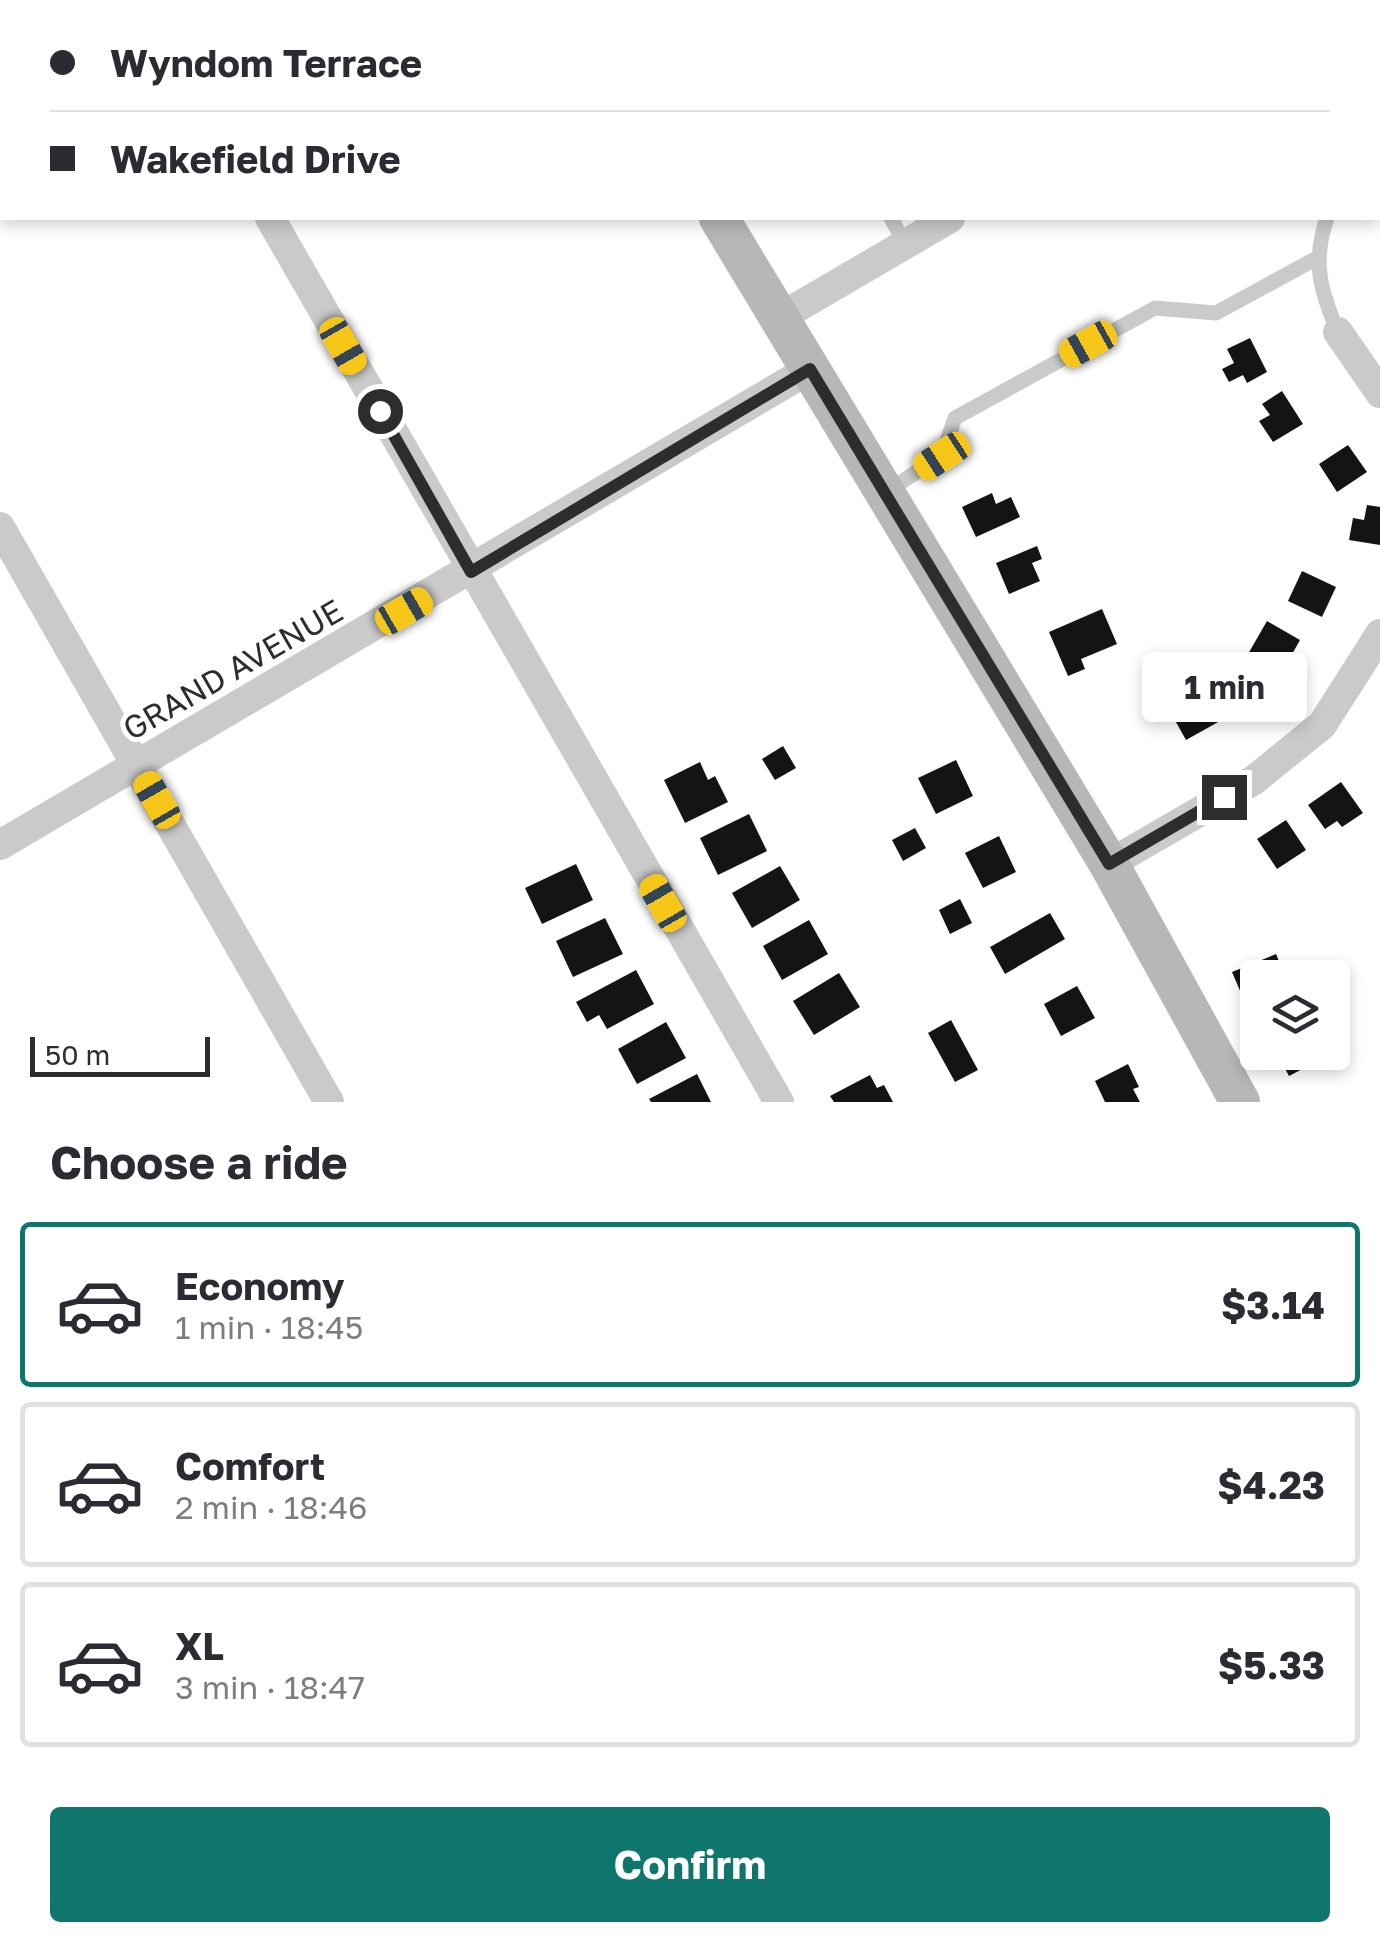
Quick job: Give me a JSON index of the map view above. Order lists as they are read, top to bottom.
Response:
{
  "streets": {
    "street": ["GRAND AVENUE"]
  },
  "scale_bar": "50 m",
  "page": {
    "banner": ["Wyndom Terrace", "Wakefield Drive"],
    "bubble": "1 min",
    "scale": "50 m",
    "heading": "Choose a ride",
    "list": [
      {
        "name": "Economy",
        "note": "1 min · 18:45",
        "value": "$3.14"
      },
      {
        "name": "Comfort",
        "note": "2 min · 18:46",
        "value": "$4.23"
      },
      {
        "name": "XL",
        "note": "3 min · 18:47",
        "value": "$5.33"
      }
    ],
    "buttons": "Confirm"
  }
}
